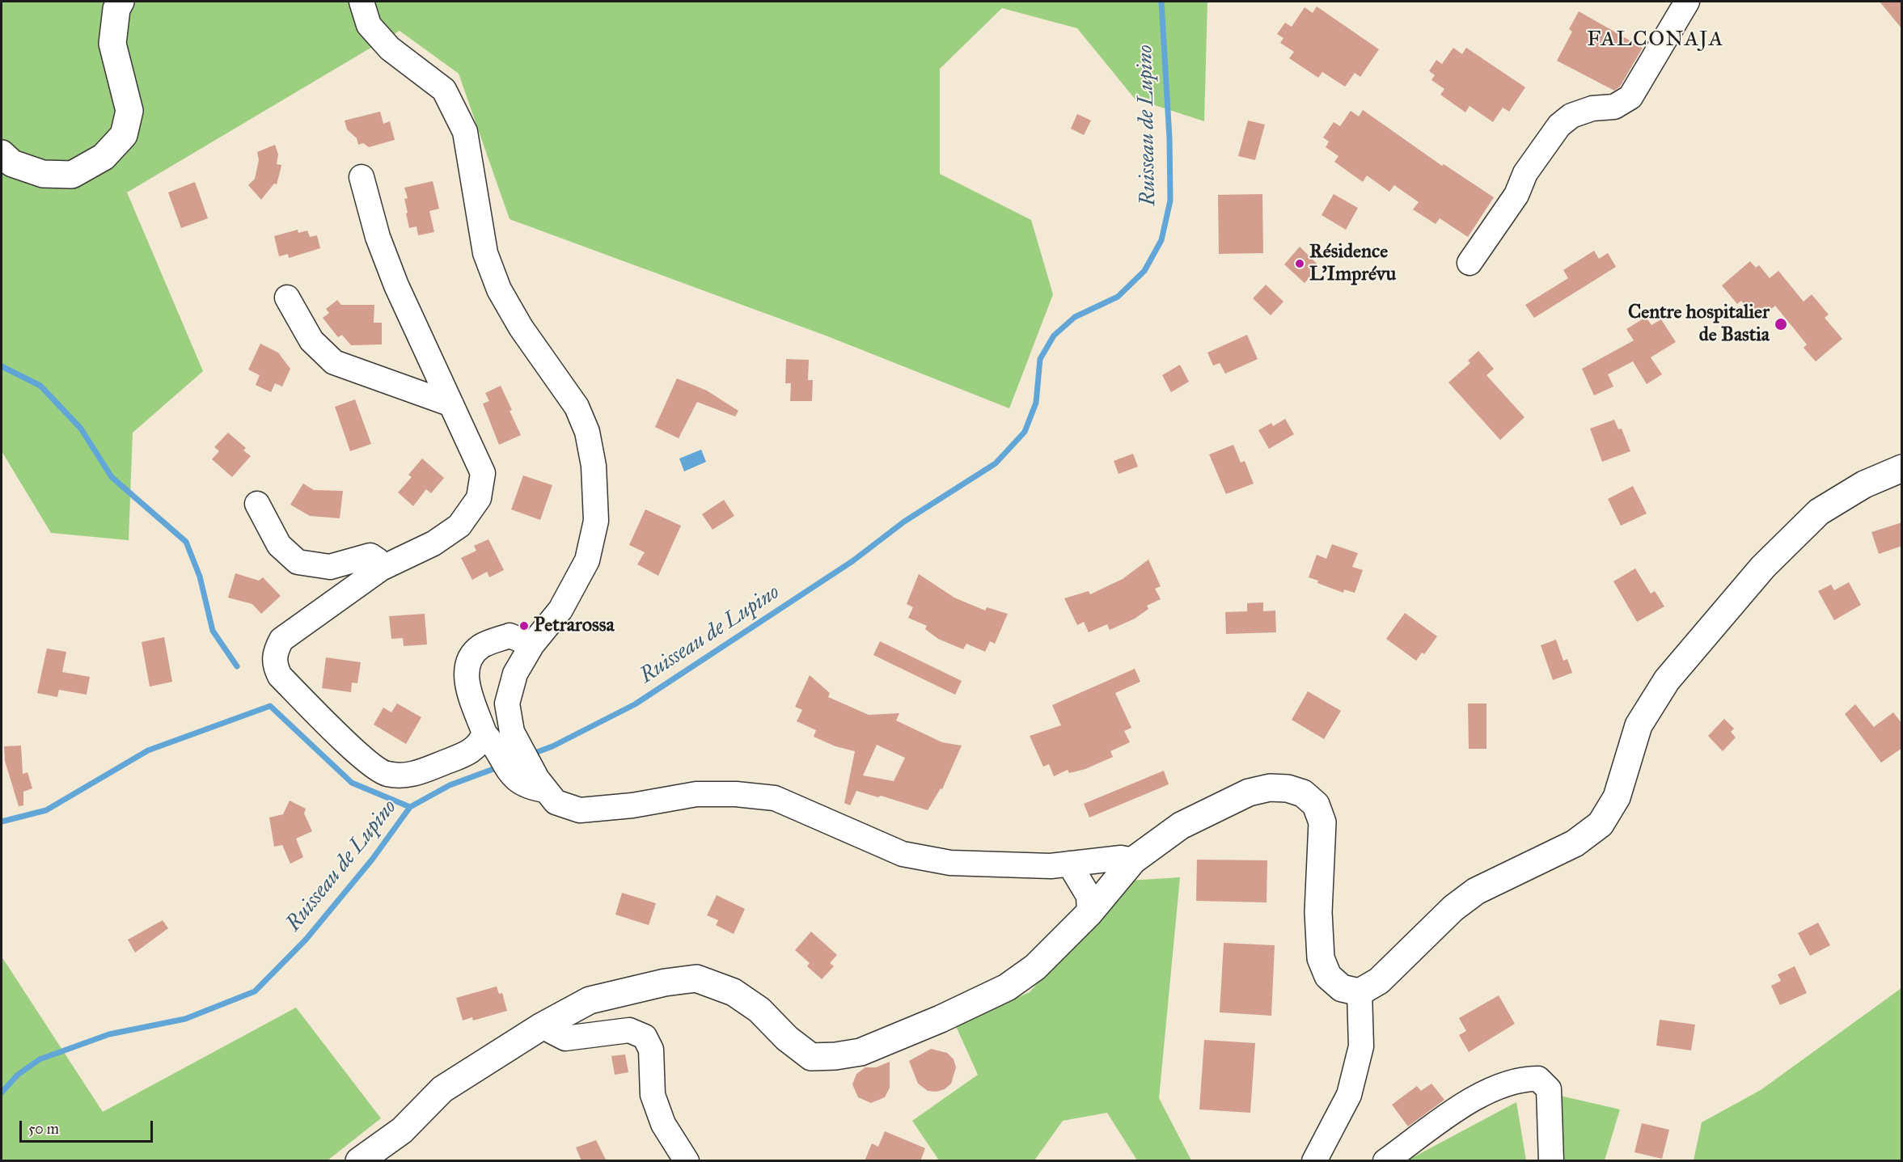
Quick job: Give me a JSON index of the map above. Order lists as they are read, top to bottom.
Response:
{
  "districts": ["FALCONAJA"],
  "water": ["Ruisseau de Lupino"],
  "places": ["Résidence L'Imprévu", "Centre hospitalier de Bastia", "Petrarossa"],
  "scale_bar": "50 m"
}
